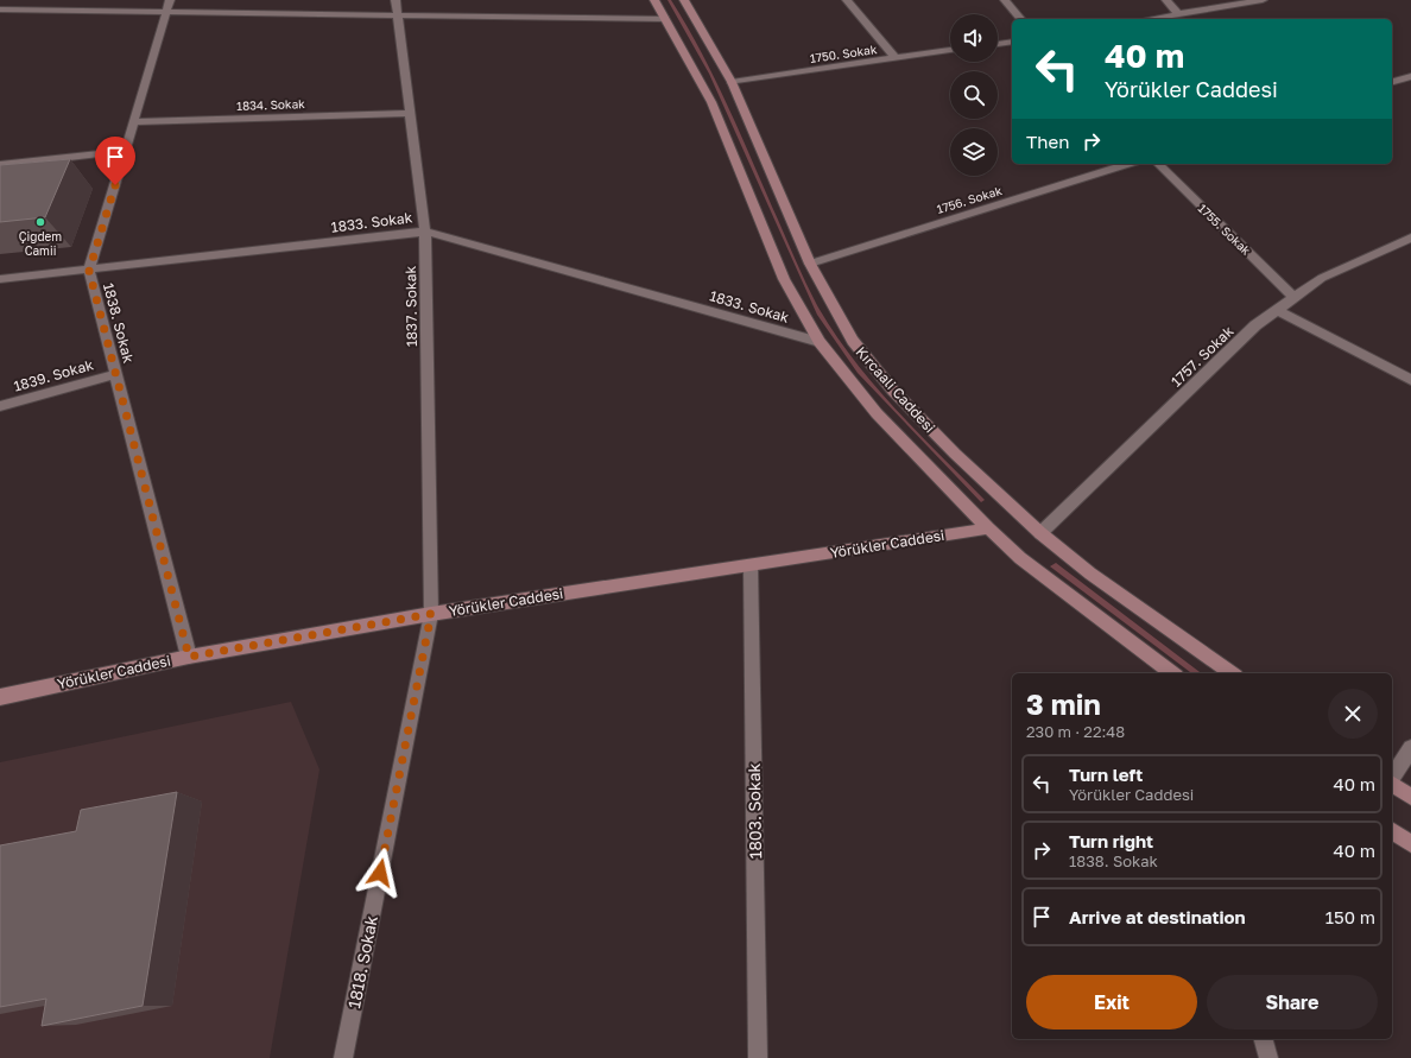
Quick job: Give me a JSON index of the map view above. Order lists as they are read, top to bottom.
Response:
{
  "streets": {
    "street": [
      "1750. Sokak",
      "1834. Sokak",
      "1756. Sokak",
      "1833. Sokak",
      "1755. Sokak",
      "1837. Sokak",
      "1838. Sokak",
      "1757. Sokak",
      "1839. Sokak",
      "Kırcaali Caddesi",
      "Yörükler Caddesi",
      "1803. Sokak",
      "1818. Sokak"
    ]
  },
  "crossings": [
    ["1750. Sokak", "Kırcaali Caddesi"],
    ["1834. Sokak", "1837. Sokak"],
    ["1834. Sokak", "1838. Sokak"],
    ["1756. Sokak", "Kırcaali Caddesi"],
    ["1833. Sokak", "1837. Sokak"],
    ["1833. Sokak", "1838. Sokak"],
    ["1833. Sokak", "Kırcaali Caddesi"],
    ["1755. Sokak", "1757. Sokak"],
    ["1837. Sokak", "Yörükler Caddesi"],
    ["1837. Sokak", "1818. Sokak"],
    ["1838. Sokak", "1839. Sokak"],
    ["1838. Sokak", "Yörükler Caddesi"],
    ["1757. Sokak", "Kırcaali Caddesi"],
    ["Kırcaali Caddesi", "Yörükler Caddesi"],
    ["Yörükler Caddesi", "1803. Sokak"],
    ["Yörükler Caddesi", "1818. Sokak"]
  ],
  "places": ["Çiğdem Camii"],
  "page": {
    "turn": ["40 m", "Yörükler Caddesi"],
    "then": "Then",
    "heading": ["3 min", "230 m · 22:48"],
    "list": [
      {
        "name": "Turn left",
        "note": "Yörükler Caddesi",
        "value": "40 m"
      },
      {
        "name": "Turn right",
        "note": "1838. Sokak",
        "value": "40 m"
      },
      {
        "name": "Arrive at destination",
        "value": "150 m"
      }
    ],
    "buttons": ["Exit", "Share"]
  }
}
